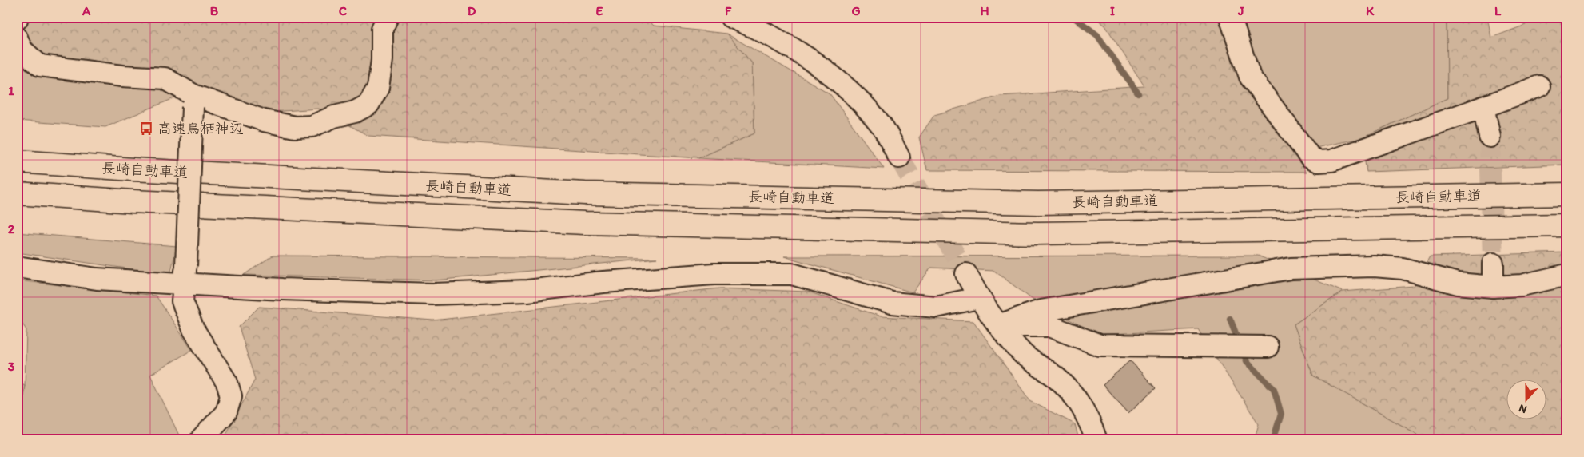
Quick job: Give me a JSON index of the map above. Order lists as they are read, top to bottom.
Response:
{
  "streets": {
    "highway": ["長崎自動車道"]
  },
  "places": {
    "bus stop": ["高速鳥栖神辺"]
  },
  "north": "bottom",
  "grid": {
    "columns": [
      "A",
      "B",
      "C",
      "D",
      "E",
      "F",
      "G",
      "H",
      "I",
      "J",
      "K",
      "L"
    ],
    "rows": ["1", "2", "3"]
  }
}
